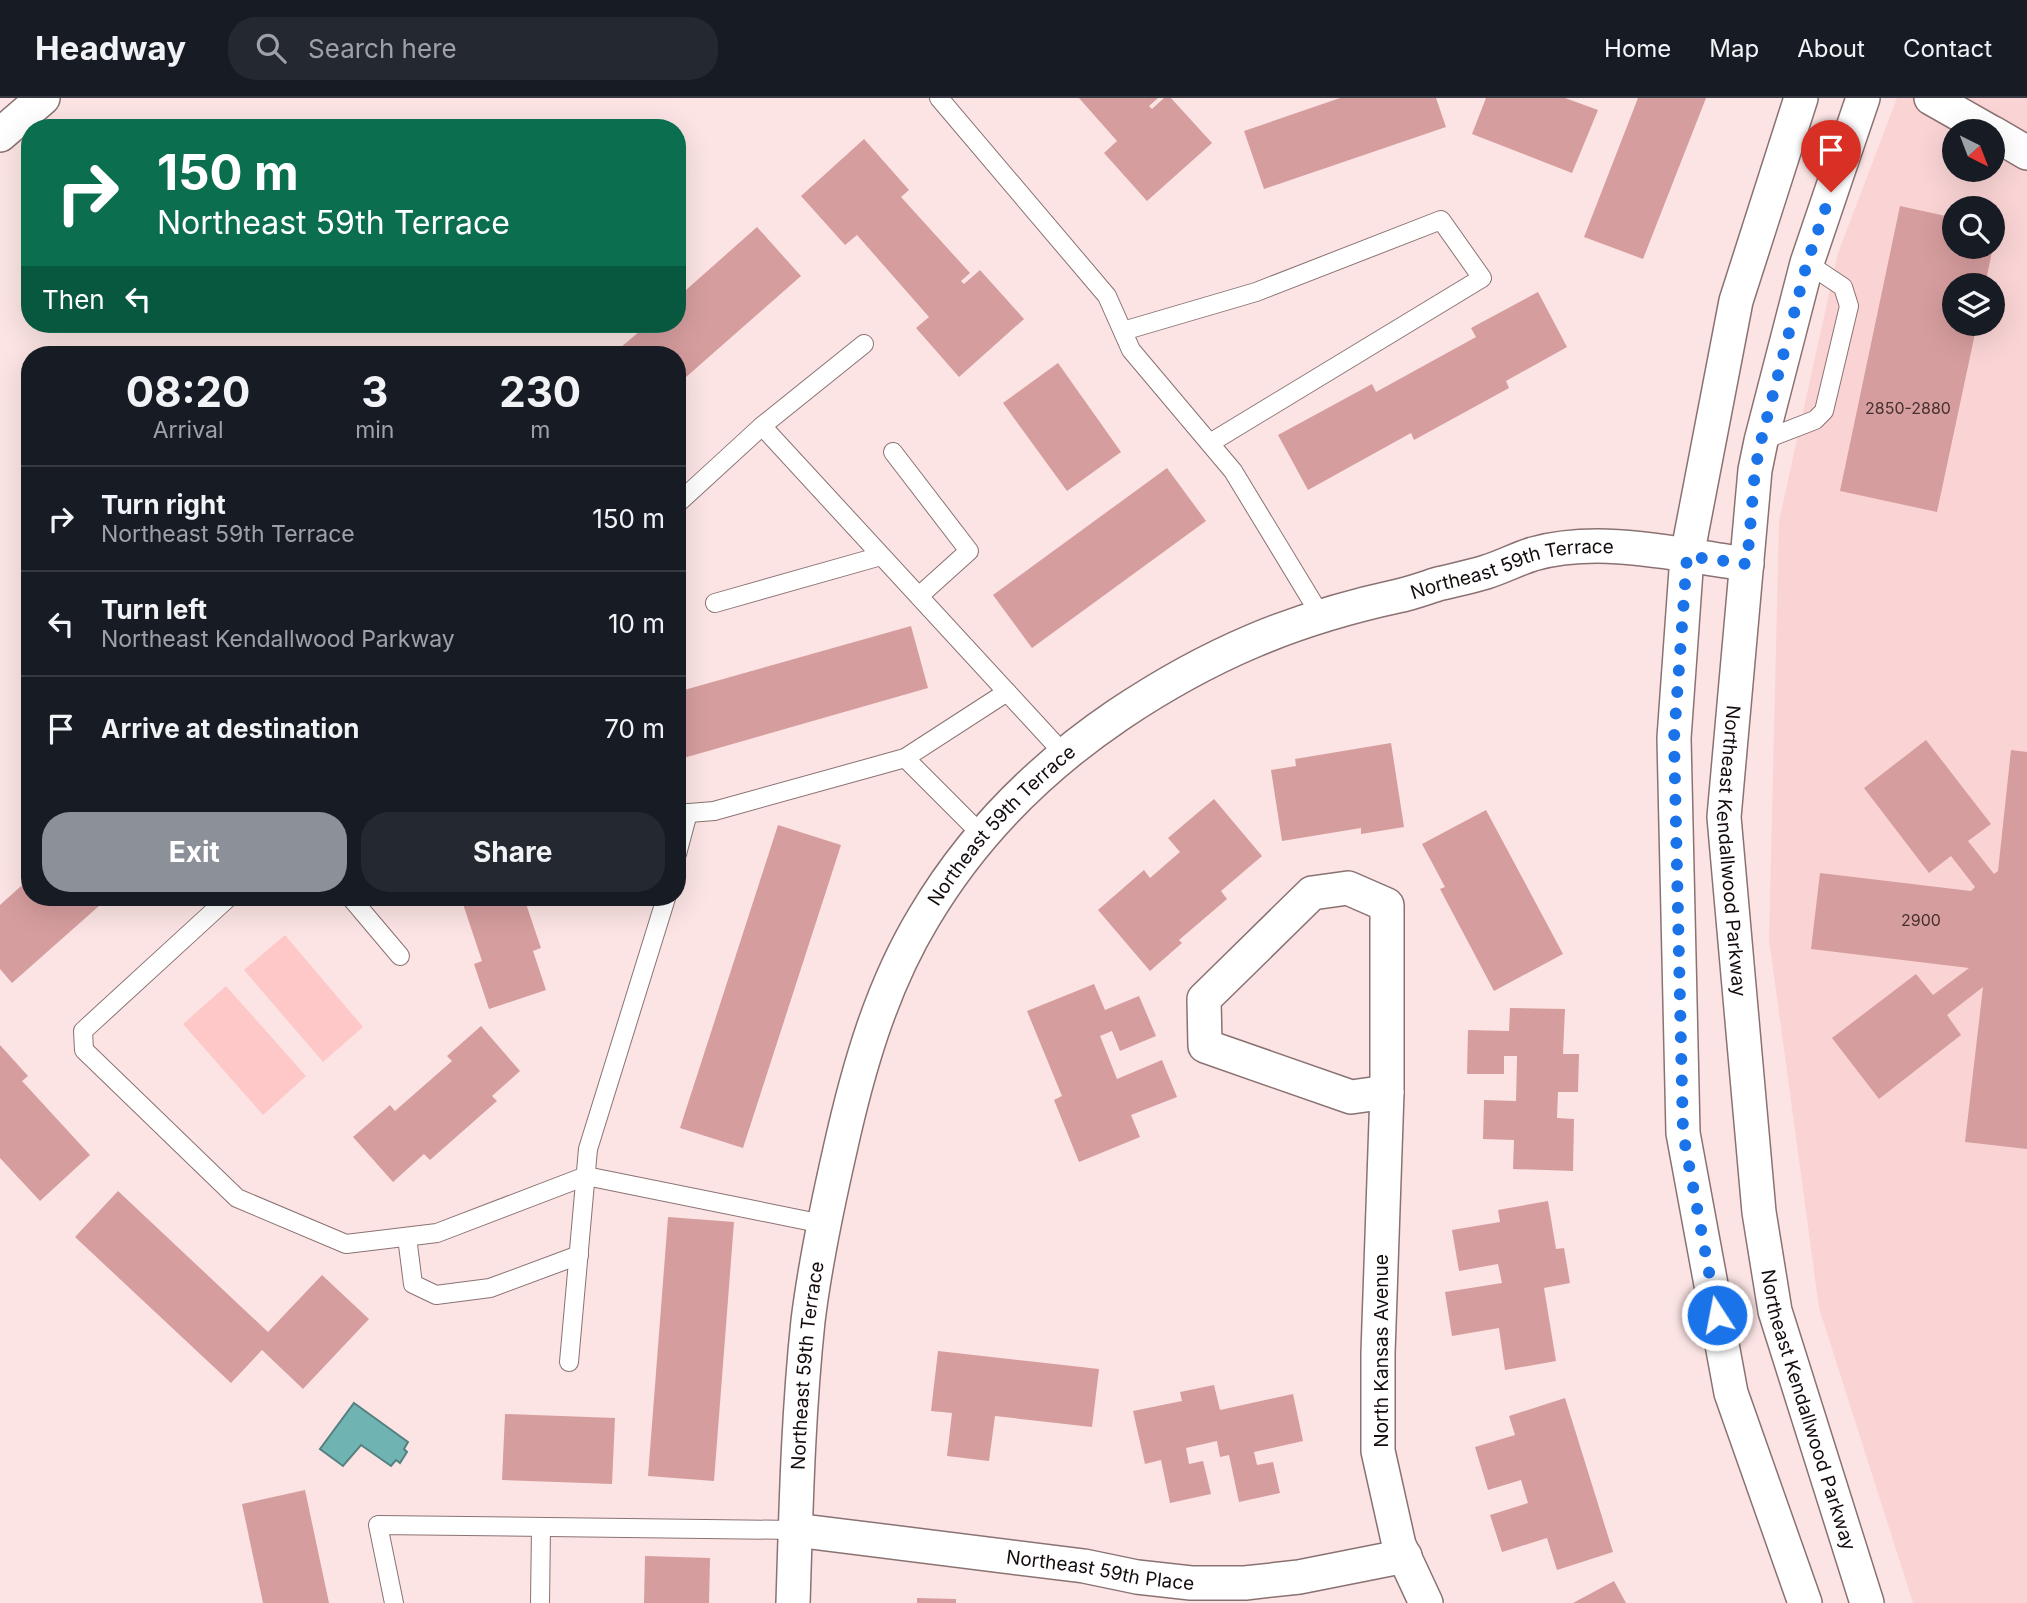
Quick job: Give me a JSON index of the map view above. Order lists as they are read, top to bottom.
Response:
{
  "streets": {
    "street": [
      "Northeast 59th Terrace",
      "Northeast Kendallwood Parkway",
      "North Kansas Avenue",
      "Northeast 59th Place"
    ]
  },
  "crossings": [
    ["Northeast 59th Terrace", "Northeast Kendallwood Parkway"],
    ["Northeast 59th Terrace", "Northeast 59th Place"],
    ["North Kansas Avenue", "Northeast 59th Place"]
  ],
  "house_numbers": ["2850-2880", "2900"],
  "north": "bottom right",
  "page": {
    "header": "Headway",
    "search": "Search here",
    "nav": [
      "Home",
      "Map",
      "About",
      "Contact"
    ],
    "turn": ["150 m", "Northeast 59th Terrace"],
    "then": "Then",
    "eta": [
      "08:20",
      "Arrival",
      "3",
      "min",
      "230",
      "m"
    ],
    "list": [
      {
        "name": "Turn right",
        "note": "Northeast 59th Terrace",
        "value": "150 m"
      },
      {
        "name": "Turn left",
        "note": "Northeast Kendallwood Parkway",
        "value": "10 m"
      },
      {
        "name": "Arrive at destination",
        "value": "70 m"
      }
    ],
    "buttons": ["Exit", "Share"]
  }
}
